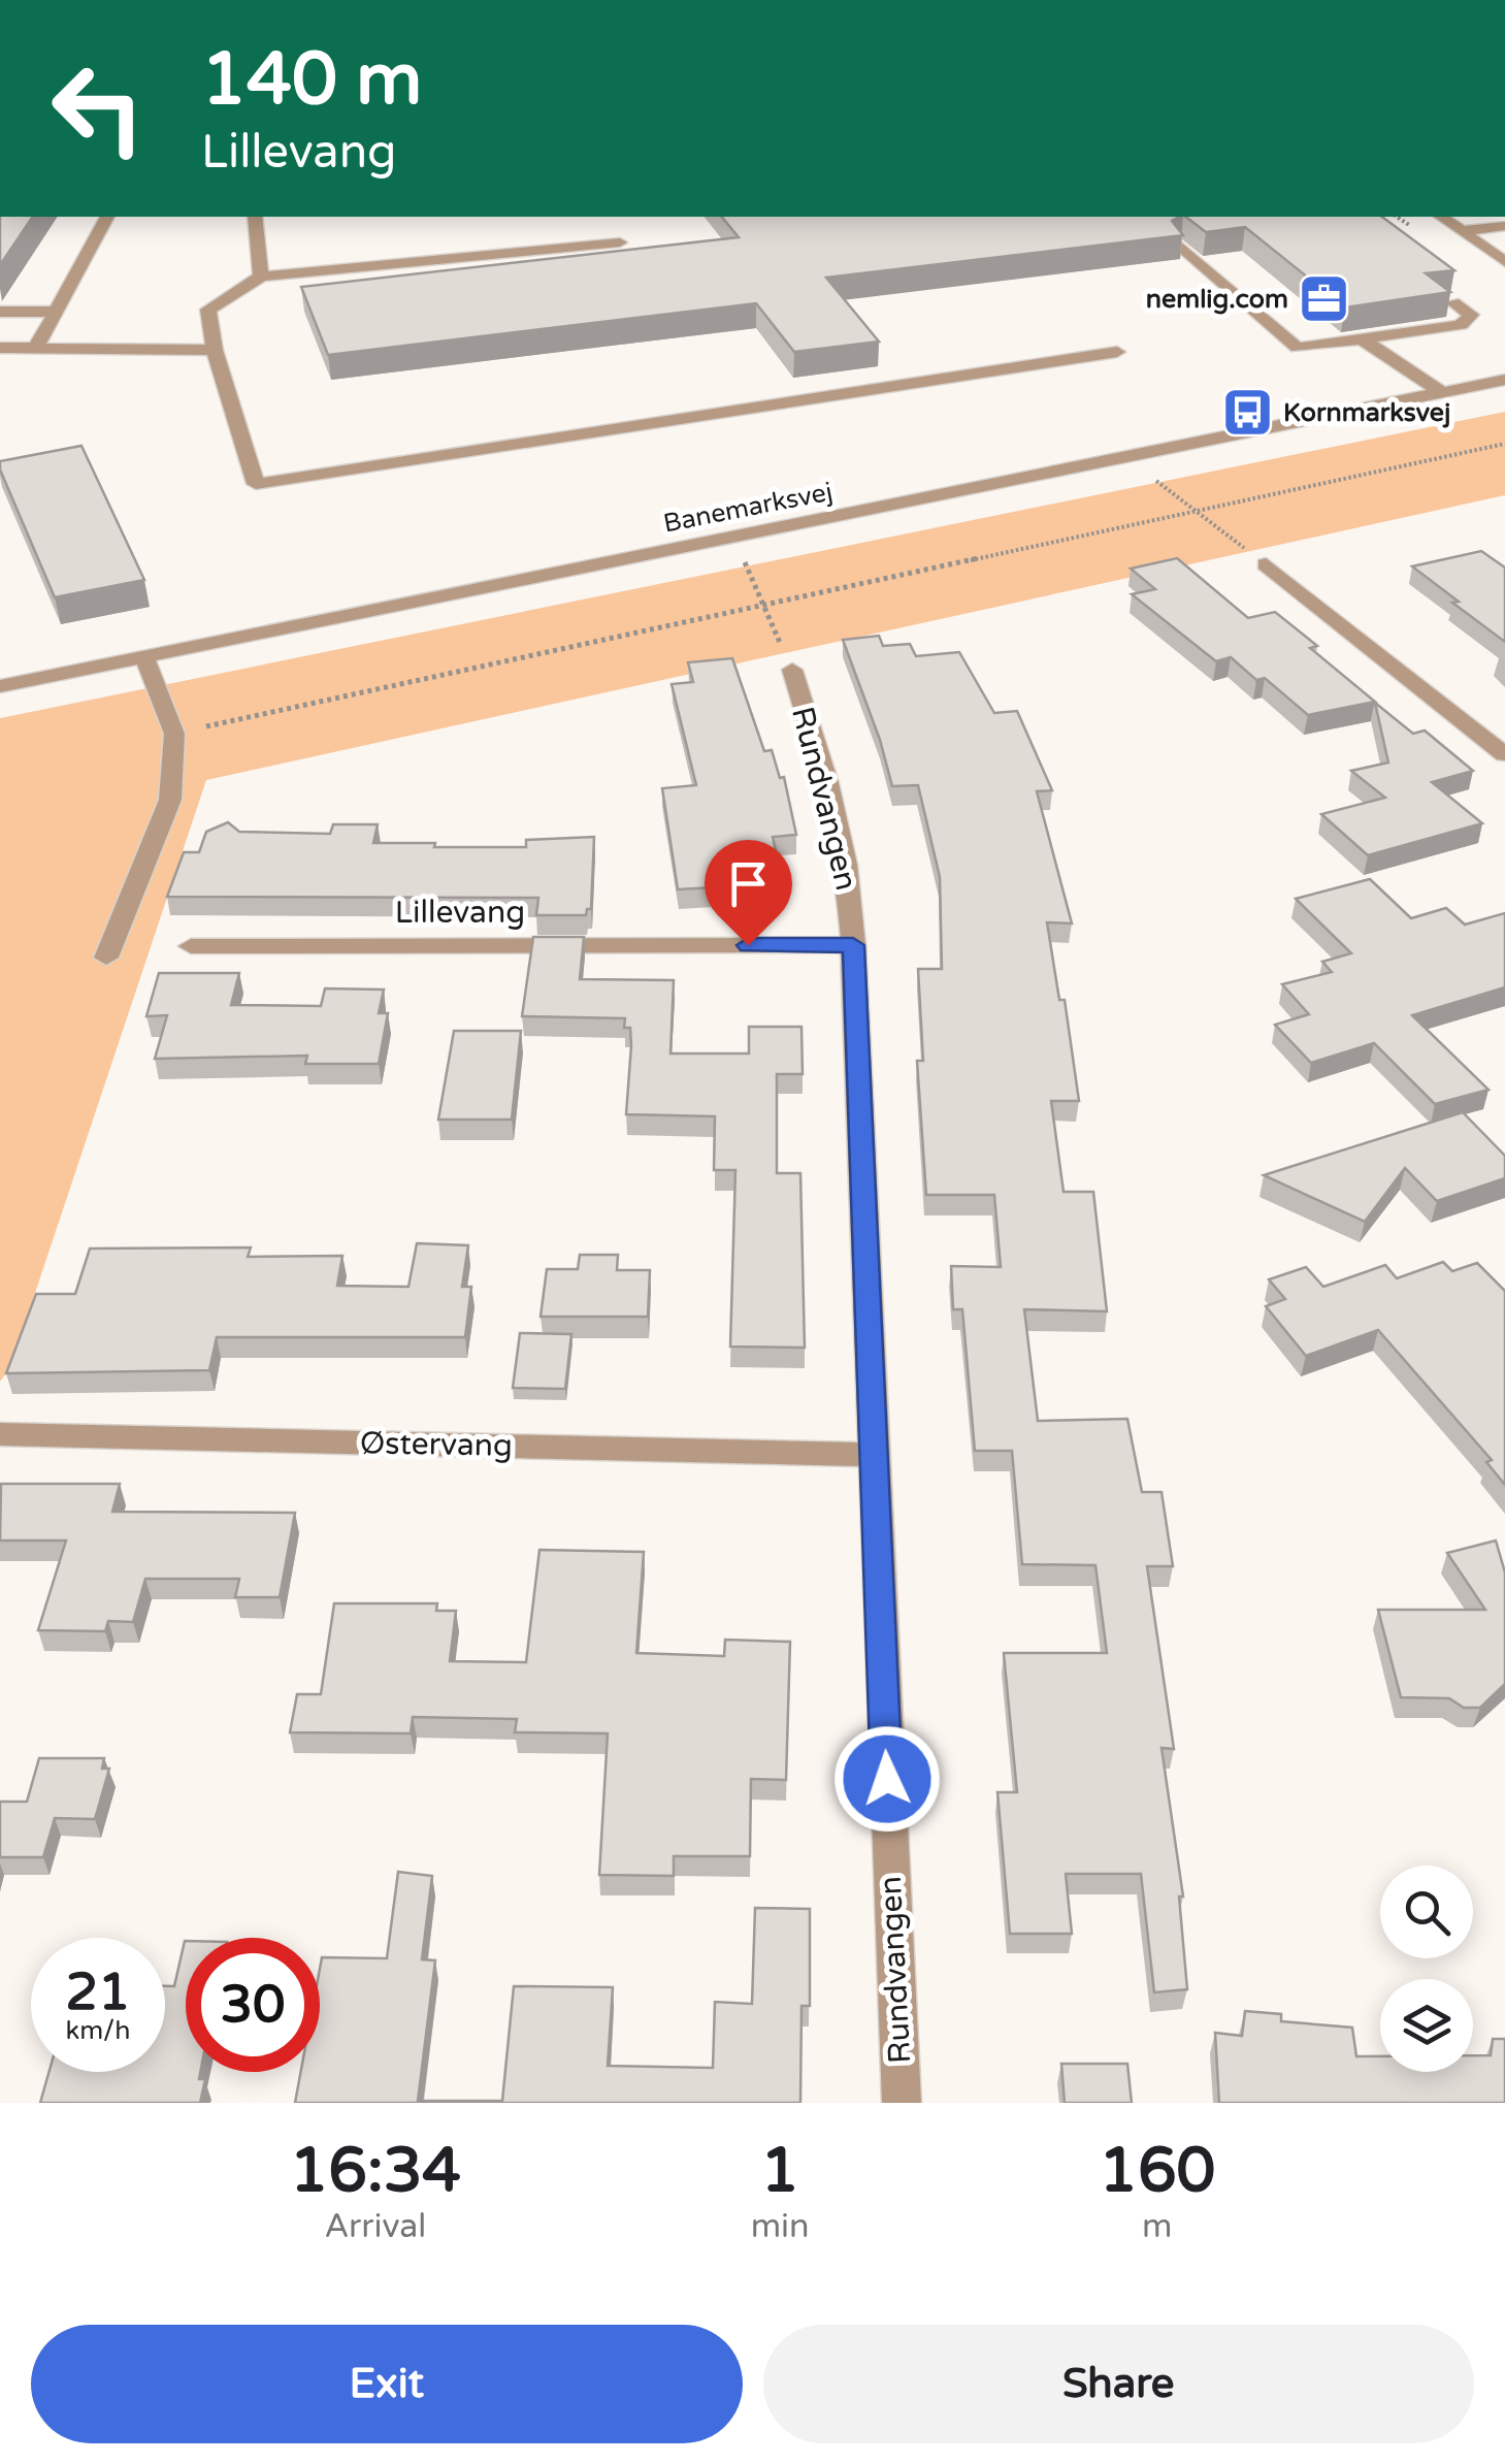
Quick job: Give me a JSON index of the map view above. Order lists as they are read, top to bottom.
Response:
{
  "streets": {
    "street": [
      "Banemarksvej",
      "Rundvangen",
      "Lillevang",
      "Østervang"
    ]
  },
  "crossings": [
    ["Rundvangen", "Lillevang"],
    ["Rundvangen", "Østervang"]
  ],
  "places": {
    "office": ["nemlig.com"],
    "bus stop": ["Kornmarksvej"]
  },
  "page": {
    "turn": ["140 m", "Lillevang"],
    "speed": "21 km/h",
    "limit": "30",
    "eta": [
      "16:34",
      "Arrival",
      "1",
      "min",
      "160",
      "m"
    ],
    "buttons": ["Exit", "Share"]
  }
}
